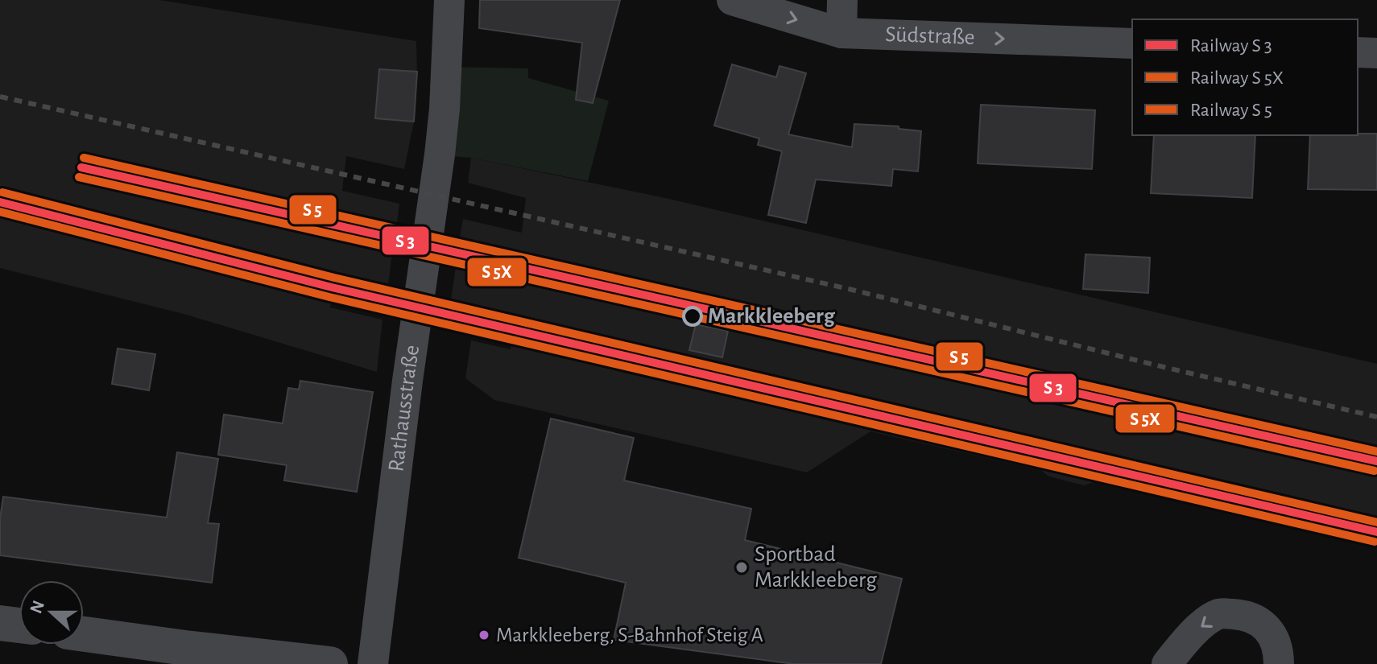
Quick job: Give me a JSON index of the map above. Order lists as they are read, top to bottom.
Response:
{
  "streets": {
    "street": ["Südstraße", "Rathausstraße"]
  },
  "one_way": ["Südstraße"],
  "places": ["Markkleeberg", "Sportbad Markkleeberg", "Markkleeberg, S-Bahnhof Steig A"],
  "legend": ["Railway S 3", "Railway S 5X", "Railway S 5"],
  "north": "left"
}
